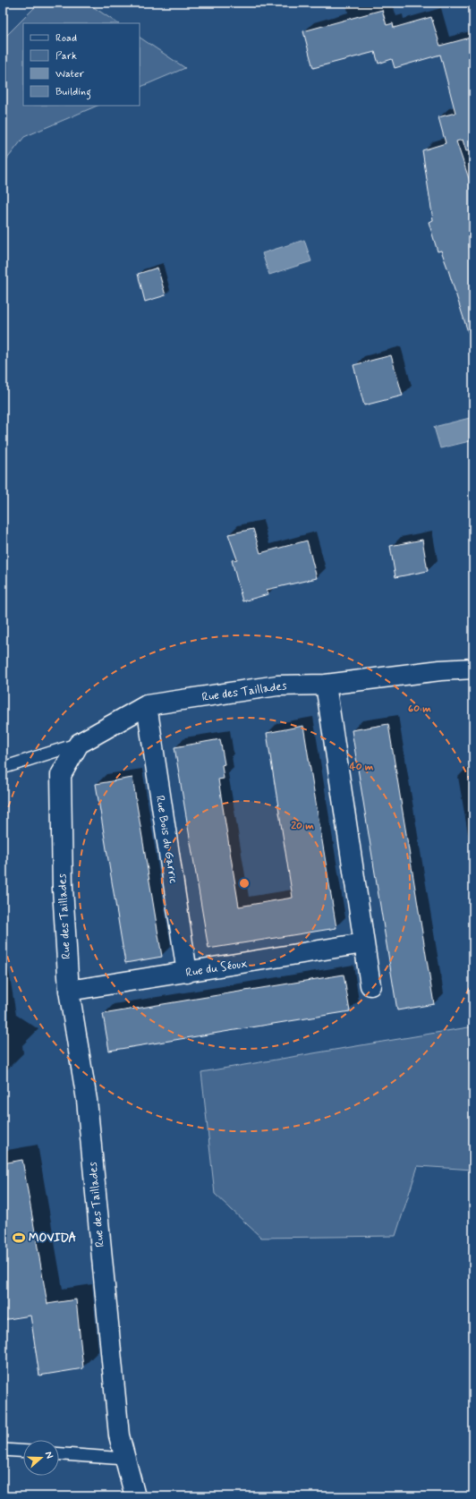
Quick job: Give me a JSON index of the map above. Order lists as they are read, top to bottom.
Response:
{
  "streets": {
    "street": ["Rue des Taillades", "Rue Bois du Garric", "Rue du Séoux"]
  },
  "crossings": [
    ["Rue des Taillades", "Rue Bois du Garric"],
    ["Rue des Taillades", "Rue du Séoux"],
    ["Rue Bois du Garric", "Rue du Séoux"]
  ],
  "places": {
    "sports": ["MOVIDA"]
  },
  "legend": [
    "Road",
    "Park",
    "Water",
    "Building"
  ],
  "north": "right",
  "rings": ["60 m", "40 m", "20 m"]
}
